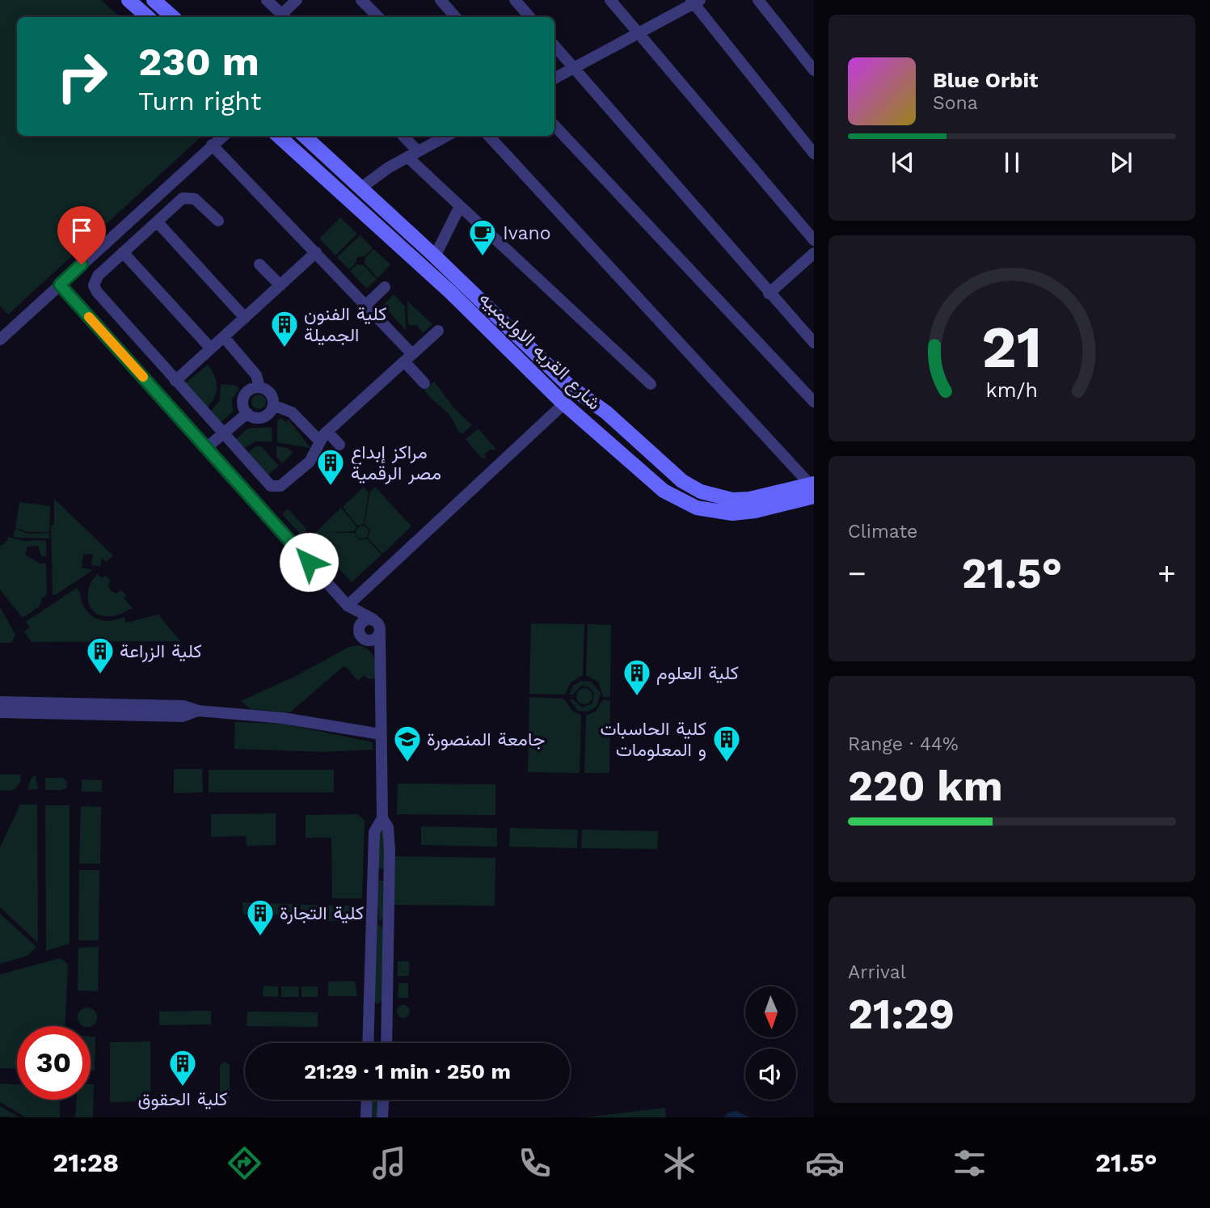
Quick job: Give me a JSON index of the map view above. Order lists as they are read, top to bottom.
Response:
{
  "streets": {
    "main road": ["شارع القريه الاوليمبيه"]
  },
  "places": {
    "cafe": ["Ivano"],
    "building": [
      "كلية الفنون الجميلة",
      "مراكز إبداع مصر الرقمية",
      "كلية الزراعة",
      "كلية العلوم",
      "كلية الحاسبات و المعلومات",
      "كلية التجارة",
      "كلية الحقوق"
    ],
    "school or university": ["جامعة المنصورة"]
  },
  "north": "bottom",
  "page": {
    "turn": ["230 m", "Turn right"],
    "song": ["Blue Orbit", "Sona"],
    "tile": [
      "Climate",
      ["Range · 44%", "220 km"],
      ["Arrival", "21:29"]
    ],
    "heat": ["−", "21.5°", "+"],
    "limit": "30",
    "trip": "21:29 · 1 min · 250 m",
    "tabs": ["21:28", "21.5°"],
    "gauge": ["21", "km/h"]
  }
}
